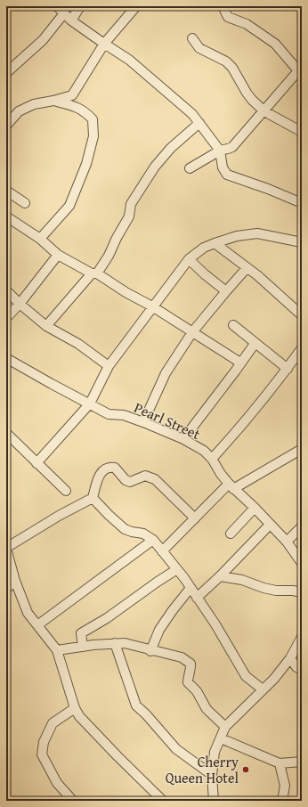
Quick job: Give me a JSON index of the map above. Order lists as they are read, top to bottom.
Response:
{
  "streets": {
    "street": ["Pearl Street"]
  },
  "places": ["Cherry Queen Hotel"]
}
